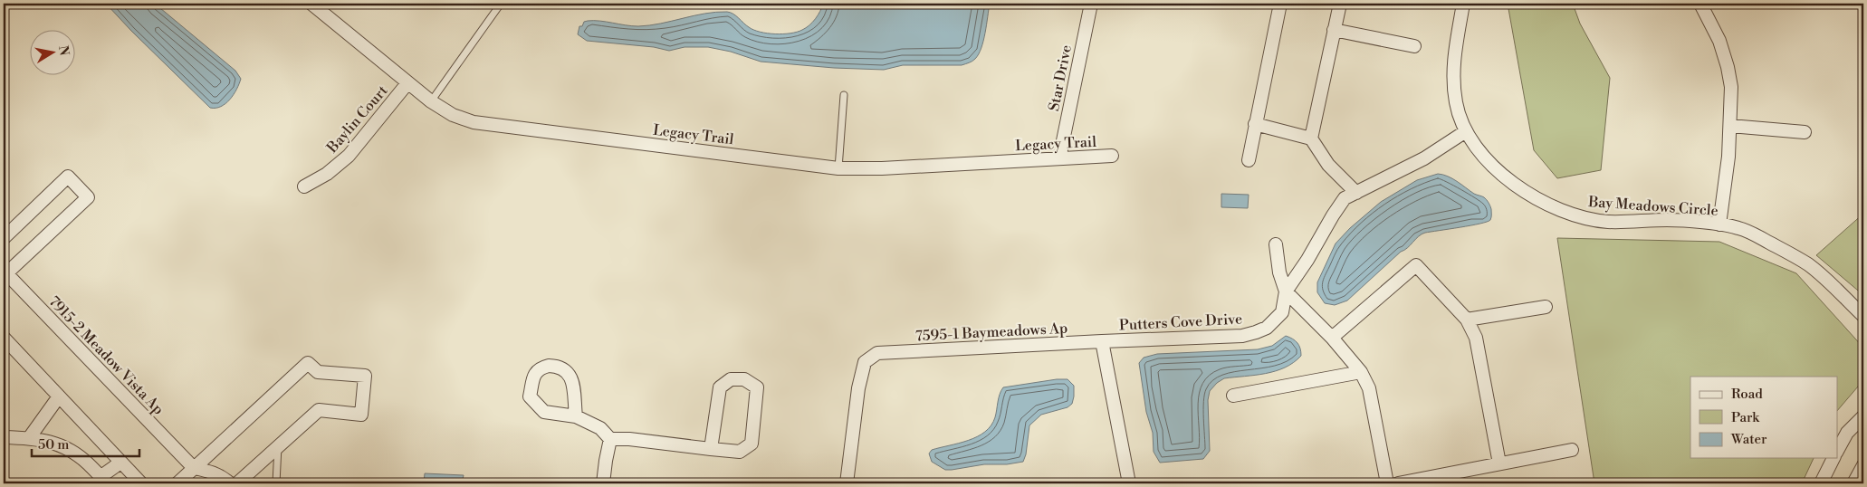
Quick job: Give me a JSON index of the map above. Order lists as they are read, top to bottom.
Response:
{
  "streets": {
    "street": [
      "Star Drive",
      "Baylin Court",
      "Legacy Trail",
      "Bay Meadows Circle",
      "Putters Cove Drive",
      "7595-1 Baymeadows Ap",
      "7915-2 Meadow Vista Ap"
    ]
  },
  "crossings": [
    ["Star Drive", "Legacy Trail"],
    ["Baylin Court", "Legacy Trail"],
    ["Bay Meadows Circle", "Putters Cove Drive"],
    ["Putters Cove Drive", "7595-1 Baymeadows Ap"]
  ],
  "legend": ["Road", "Park", "Water"],
  "scale_bar": "50 m",
  "north": "right"
}
